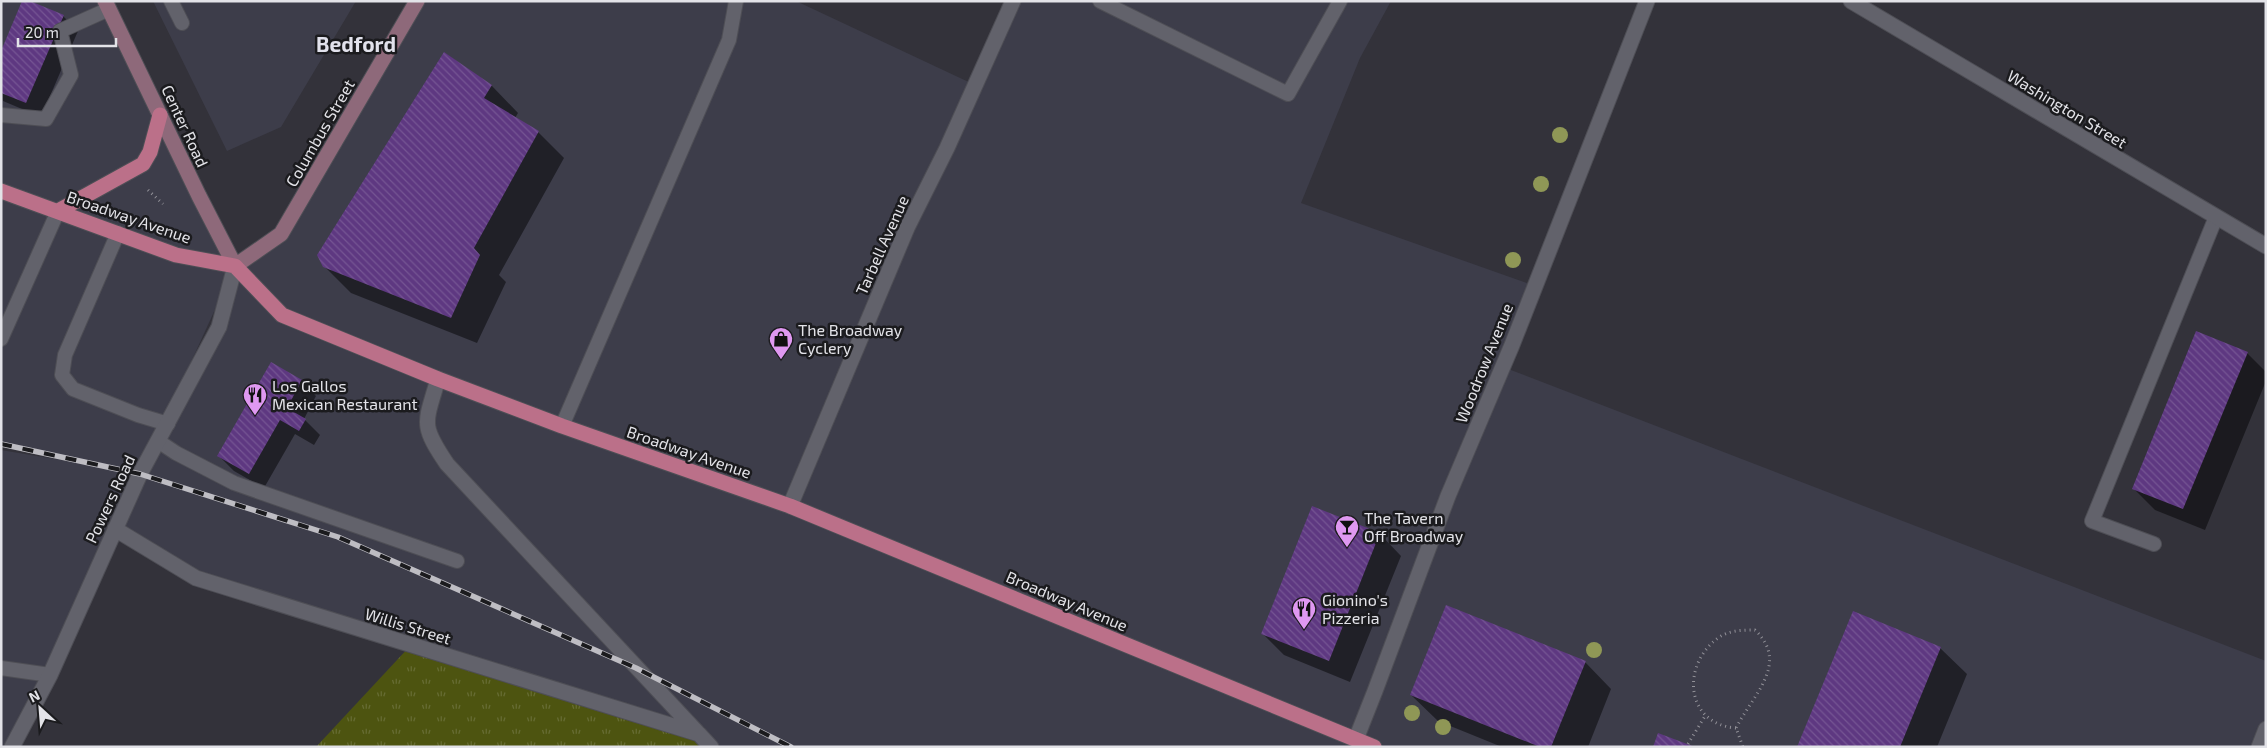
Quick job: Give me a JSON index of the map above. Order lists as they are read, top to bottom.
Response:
{
  "streets": {
    "main road": ["Broadway Avenue"],
    "street": [
      "Washington Street",
      "Center Road",
      "Columbus Street",
      "Tarbell Avenue",
      "Woodrow Avenue",
      "Powers Road",
      "Willis Street"
    ]
  },
  "crossings": [
    ["Center Road", "Columbus Street"],
    ["Center Road", "Broadway Avenue"],
    ["Center Road", "Powers Road"],
    ["Columbus Street", "Broadway Avenue"],
    ["Columbus Street", "Powers Road"],
    ["Broadway Avenue", "Tarbell Avenue"],
    ["Broadway Avenue", "Woodrow Avenue"],
    ["Broadway Avenue", "Powers Road"],
    ["Powers Road", "Willis Street"]
  ],
  "districts": ["Bedford"],
  "places": {
    "shop": ["The Broadway Cyclery"],
    "restaurant": ["Los Gallos Mexican Restaurant", "Gionino's Pizzeria"],
    "bar": ["The Tavern Off Broadway"]
  },
  "scale_bar": "20 m",
  "north": "top left"
}
